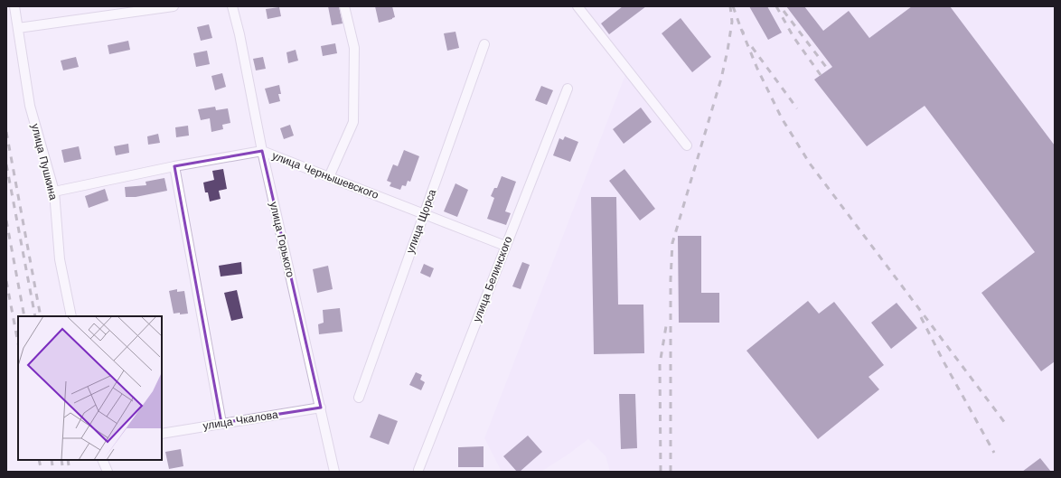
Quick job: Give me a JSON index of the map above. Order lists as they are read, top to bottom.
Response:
{
  "streets": {
    "street": [
      "улица Пушкина",
      "улица Чернышевского",
      "улица Щорса",
      "улица Горького",
      "улица Белинского",
      "улица Чкалова"
    ]
  },
  "crossings": [
    ["улица Пушкина", "улица Чернышевского"],
    ["улица Чернышевского", "улица Щорса"],
    ["улица Чернышевского", "улица Горького"],
    ["улица Чернышевского", "улица Белинского"],
    ["улица Горького", "улица Чкалова"]
  ]
}
